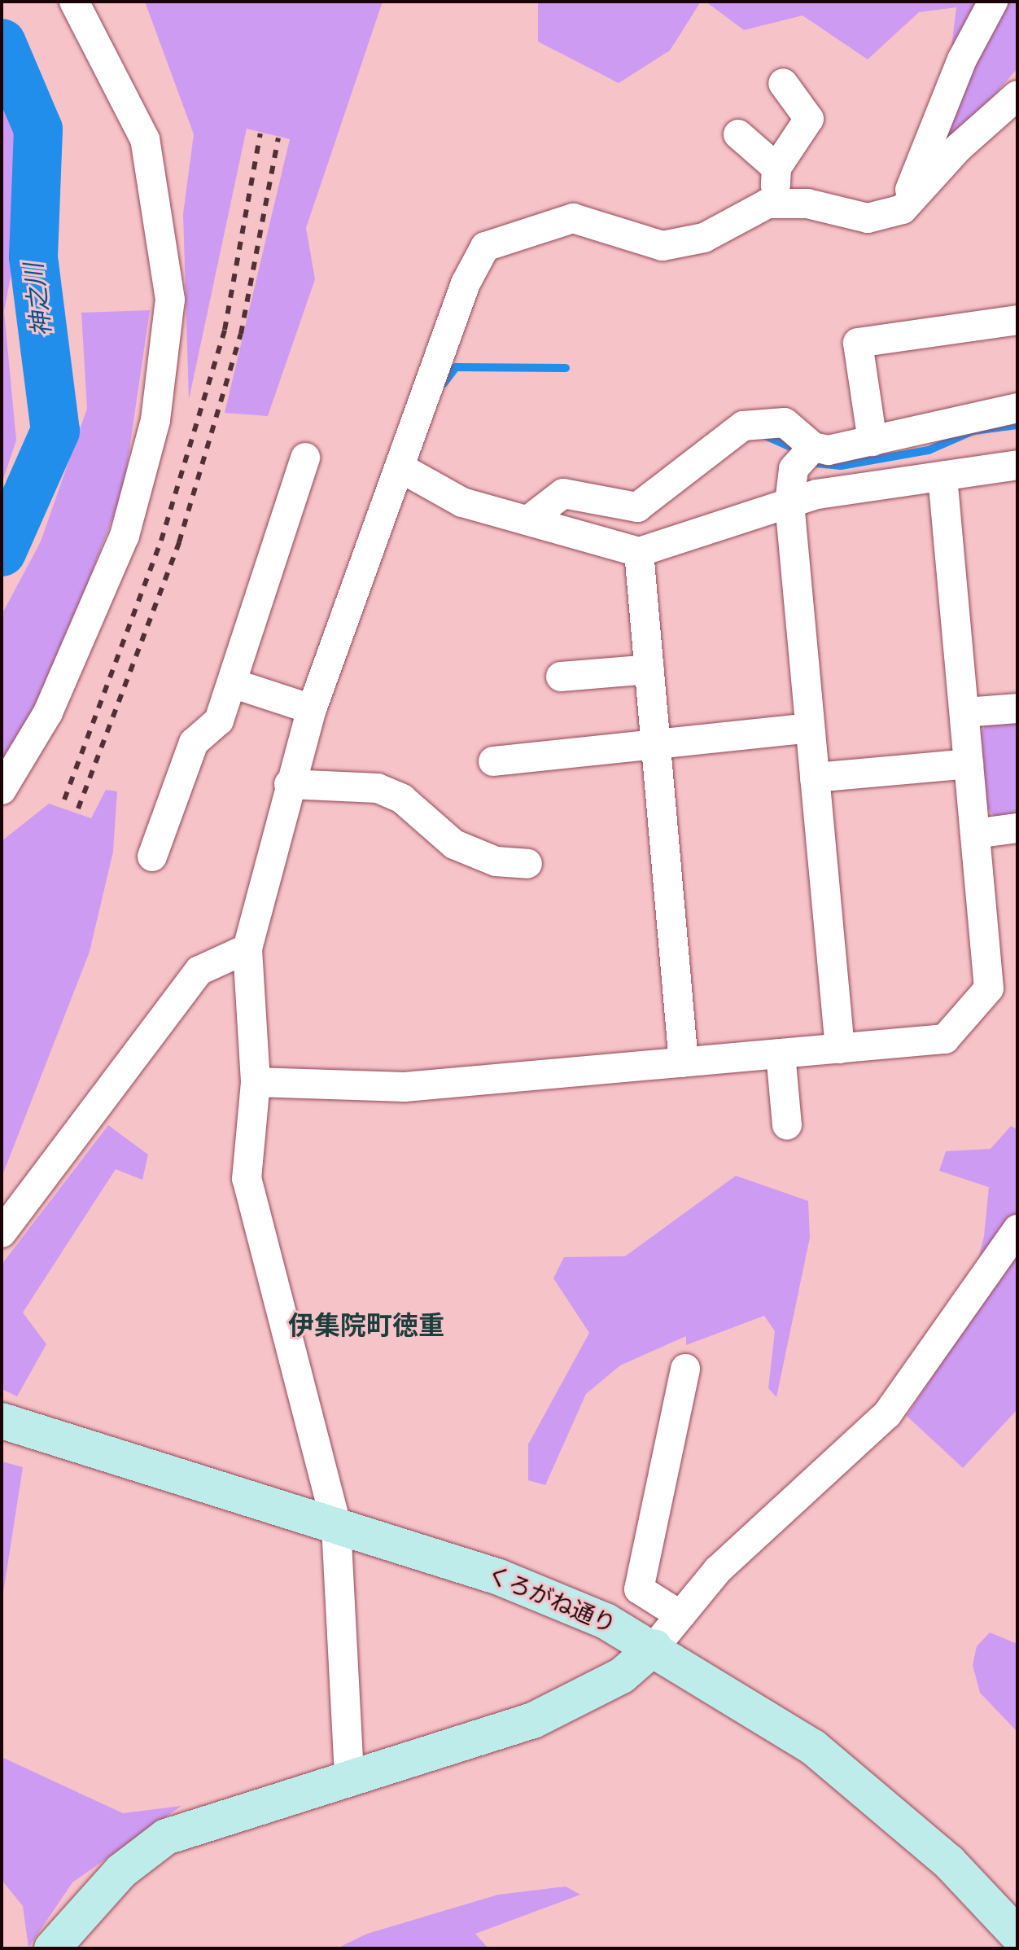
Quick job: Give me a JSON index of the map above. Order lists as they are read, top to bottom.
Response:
{
  "streets": {
    "street": ["くろがね通り"]
  },
  "districts": ["伊集院町徳重"],
  "water": ["神之川"]
}
